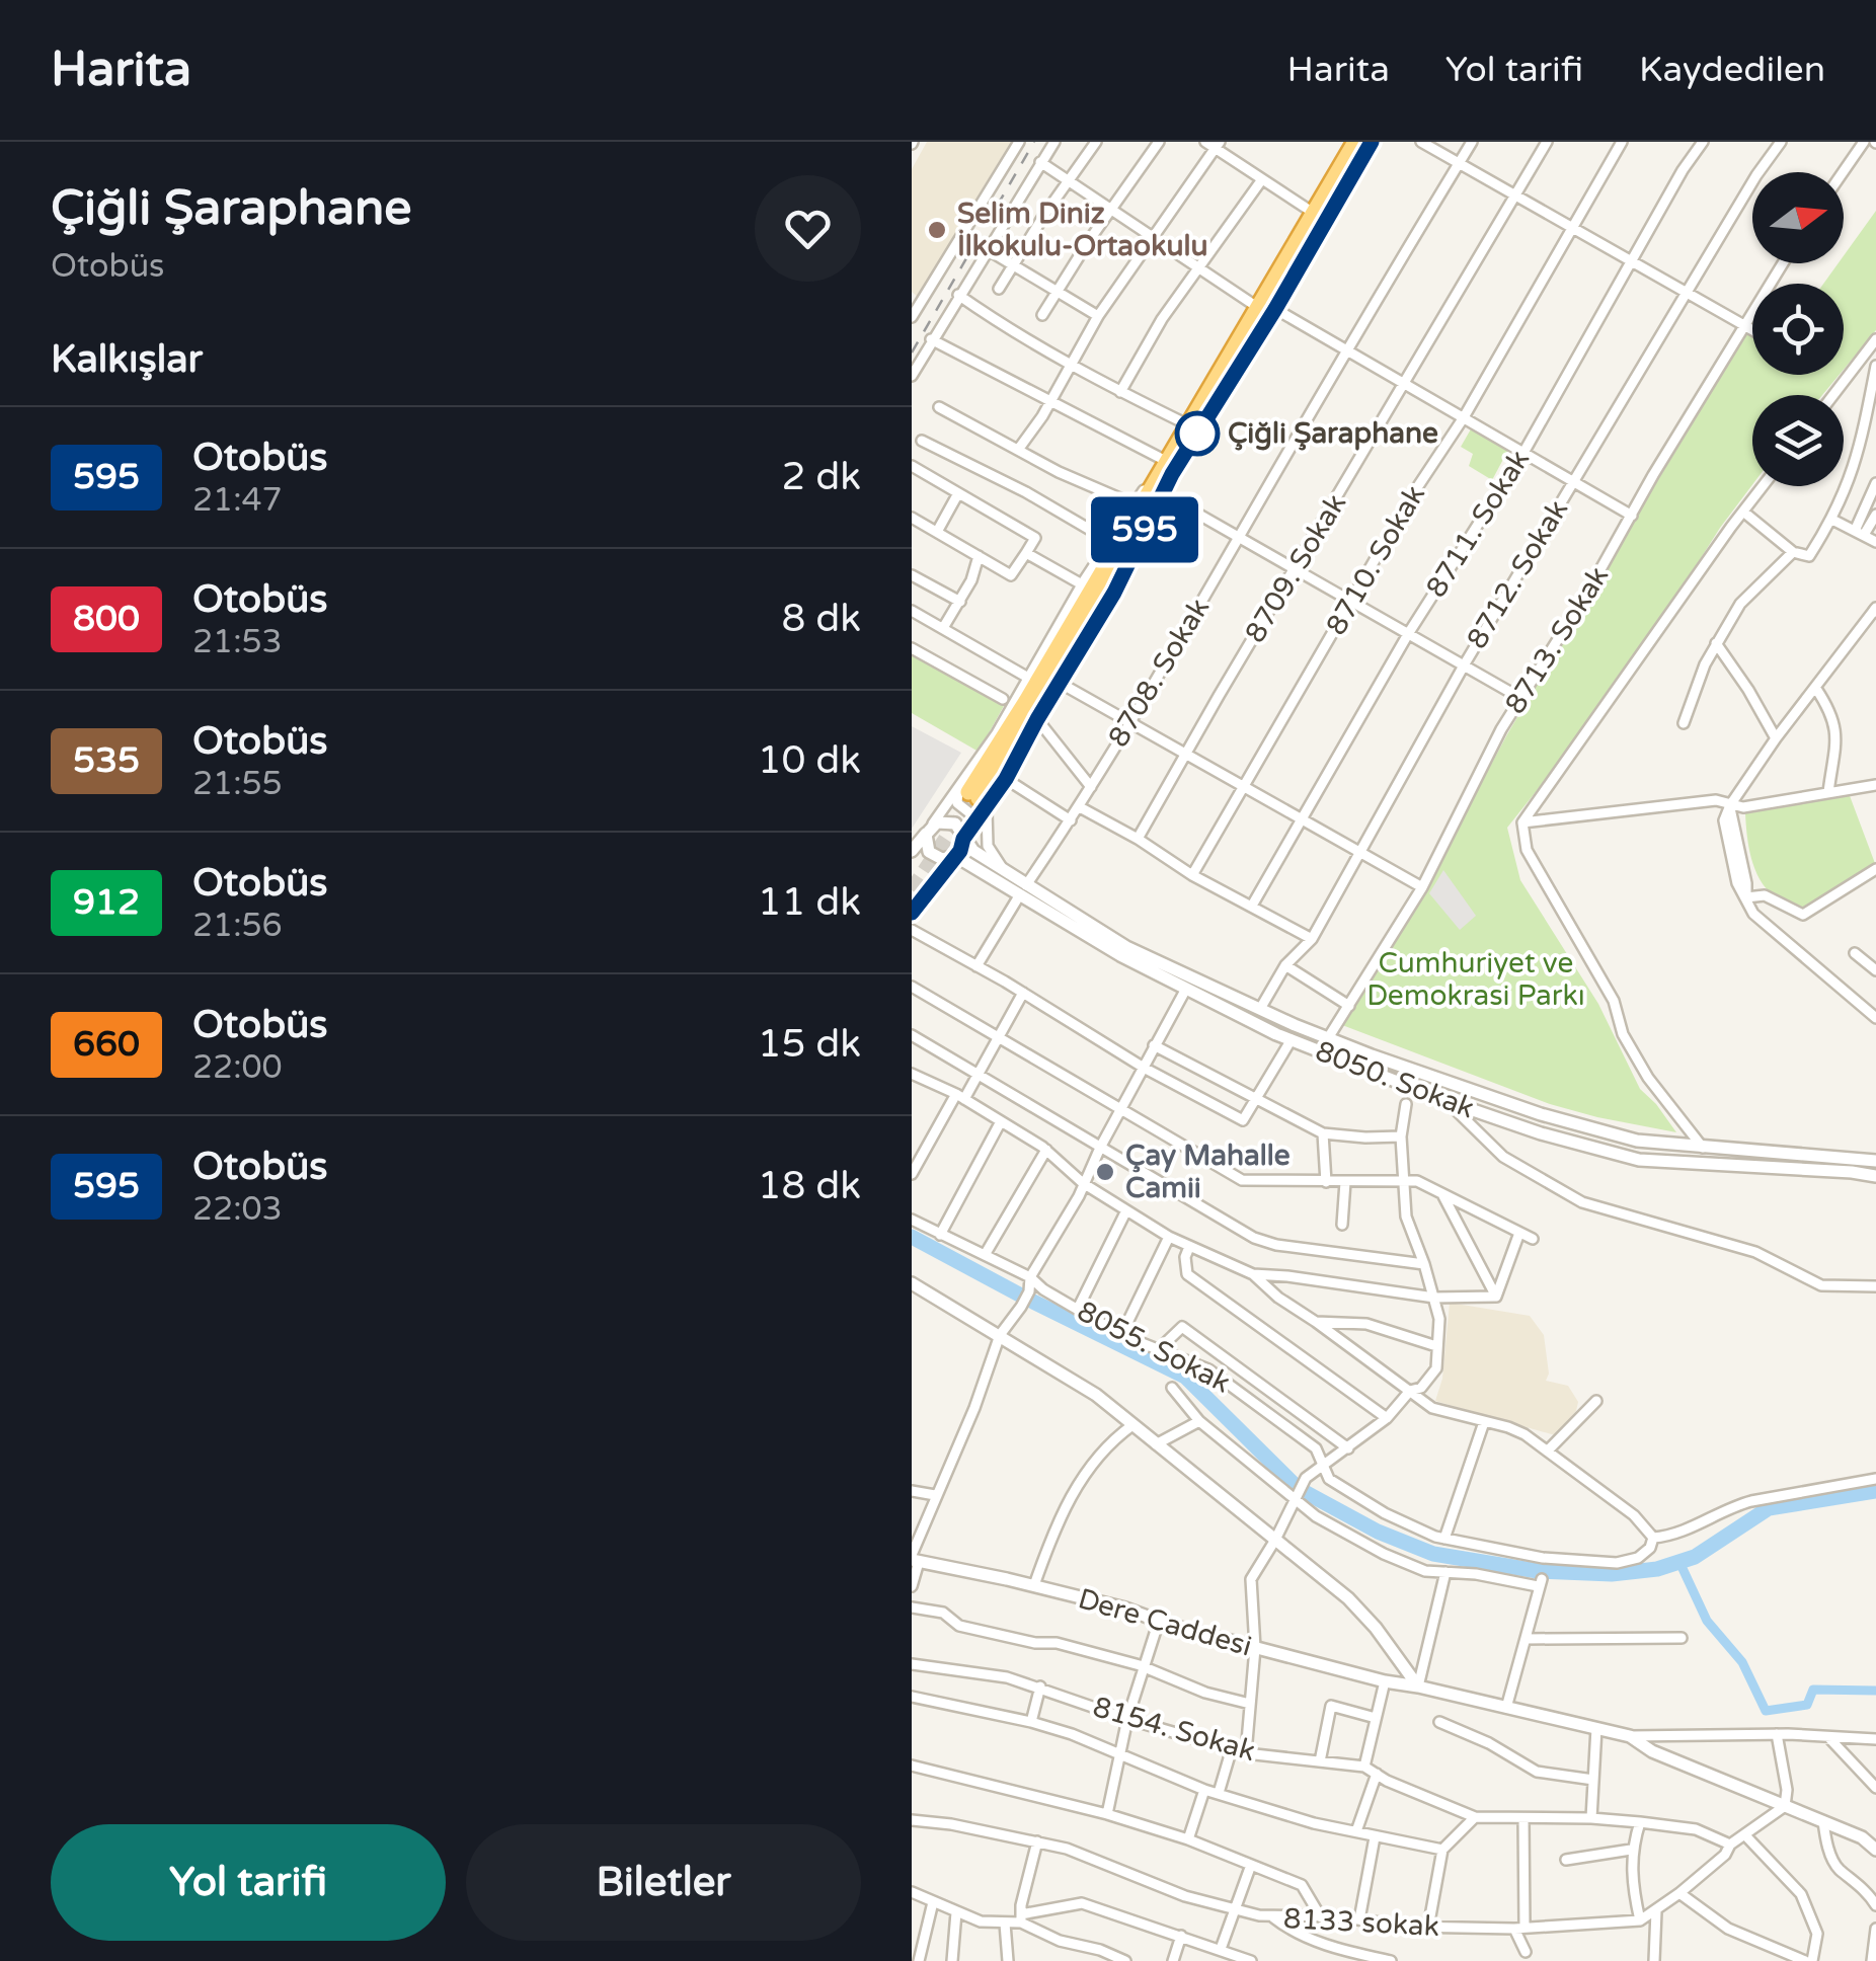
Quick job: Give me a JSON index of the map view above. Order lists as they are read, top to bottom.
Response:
{
  "streets": {
    "street": [
      "8711. Sokak",
      "8710. Sokak",
      "8709. Sokak",
      "8712. Sokak",
      "8713. Sokak",
      "8708. Sokak",
      "8050. Sokak",
      "8055. Sokak",
      "Dere Caddesi",
      "8154. Sokak",
      "8133 sokak"
    ]
  },
  "crossings": [
    ["8712. Sokak", "8050. Sokak"],
    ["8713. Sokak", "8050. Sokak"],
    ["8708. Sokak", "8050. Sokak"],
    ["Dere Caddesi", "8133 sokak"],
    ["8154. Sokak", "8133 sokak"]
  ],
  "parks": ["Cumhuriyet ve Demokrasi Parkı"],
  "places": ["Selim Diniz İlkokulu-Ortaokulu", "Çiğli Şaraphane", "Çay Mahalle Camii"],
  "lines": ["bus line 595"],
  "north": "right",
  "page": {
    "header": "Harita",
    "nav": ["Harita", "Yol tarifi", "Kaydedilen"],
    "heading": [
      ["Çiğli Şaraphane", "Otobüs"],
      "Kalkışlar"
    ],
    "on_map": "595",
    "list": [
      {
        "mark": "595",
        "name": "Otobüs",
        "note": "21:47",
        "value": "2 dk"
      },
      {
        "mark": "800",
        "name": "Otobüs",
        "note": "21:53",
        "value": "8 dk"
      },
      {
        "mark": "535",
        "name": "Otobüs",
        "note": "21:55",
        "value": "10 dk"
      },
      {
        "mark": "912",
        "name": "Otobüs",
        "note": "21:56",
        "value": "11 dk"
      },
      {
        "mark": "660",
        "name": "Otobüs",
        "note": "22:00",
        "value": "15 dk"
      },
      {
        "mark": "595",
        "name": "Otobüs",
        "note": "22:03",
        "value": "18 dk"
      }
    ],
    "buttons": ["Yol tarifi", "Biletler"]
  }
}
